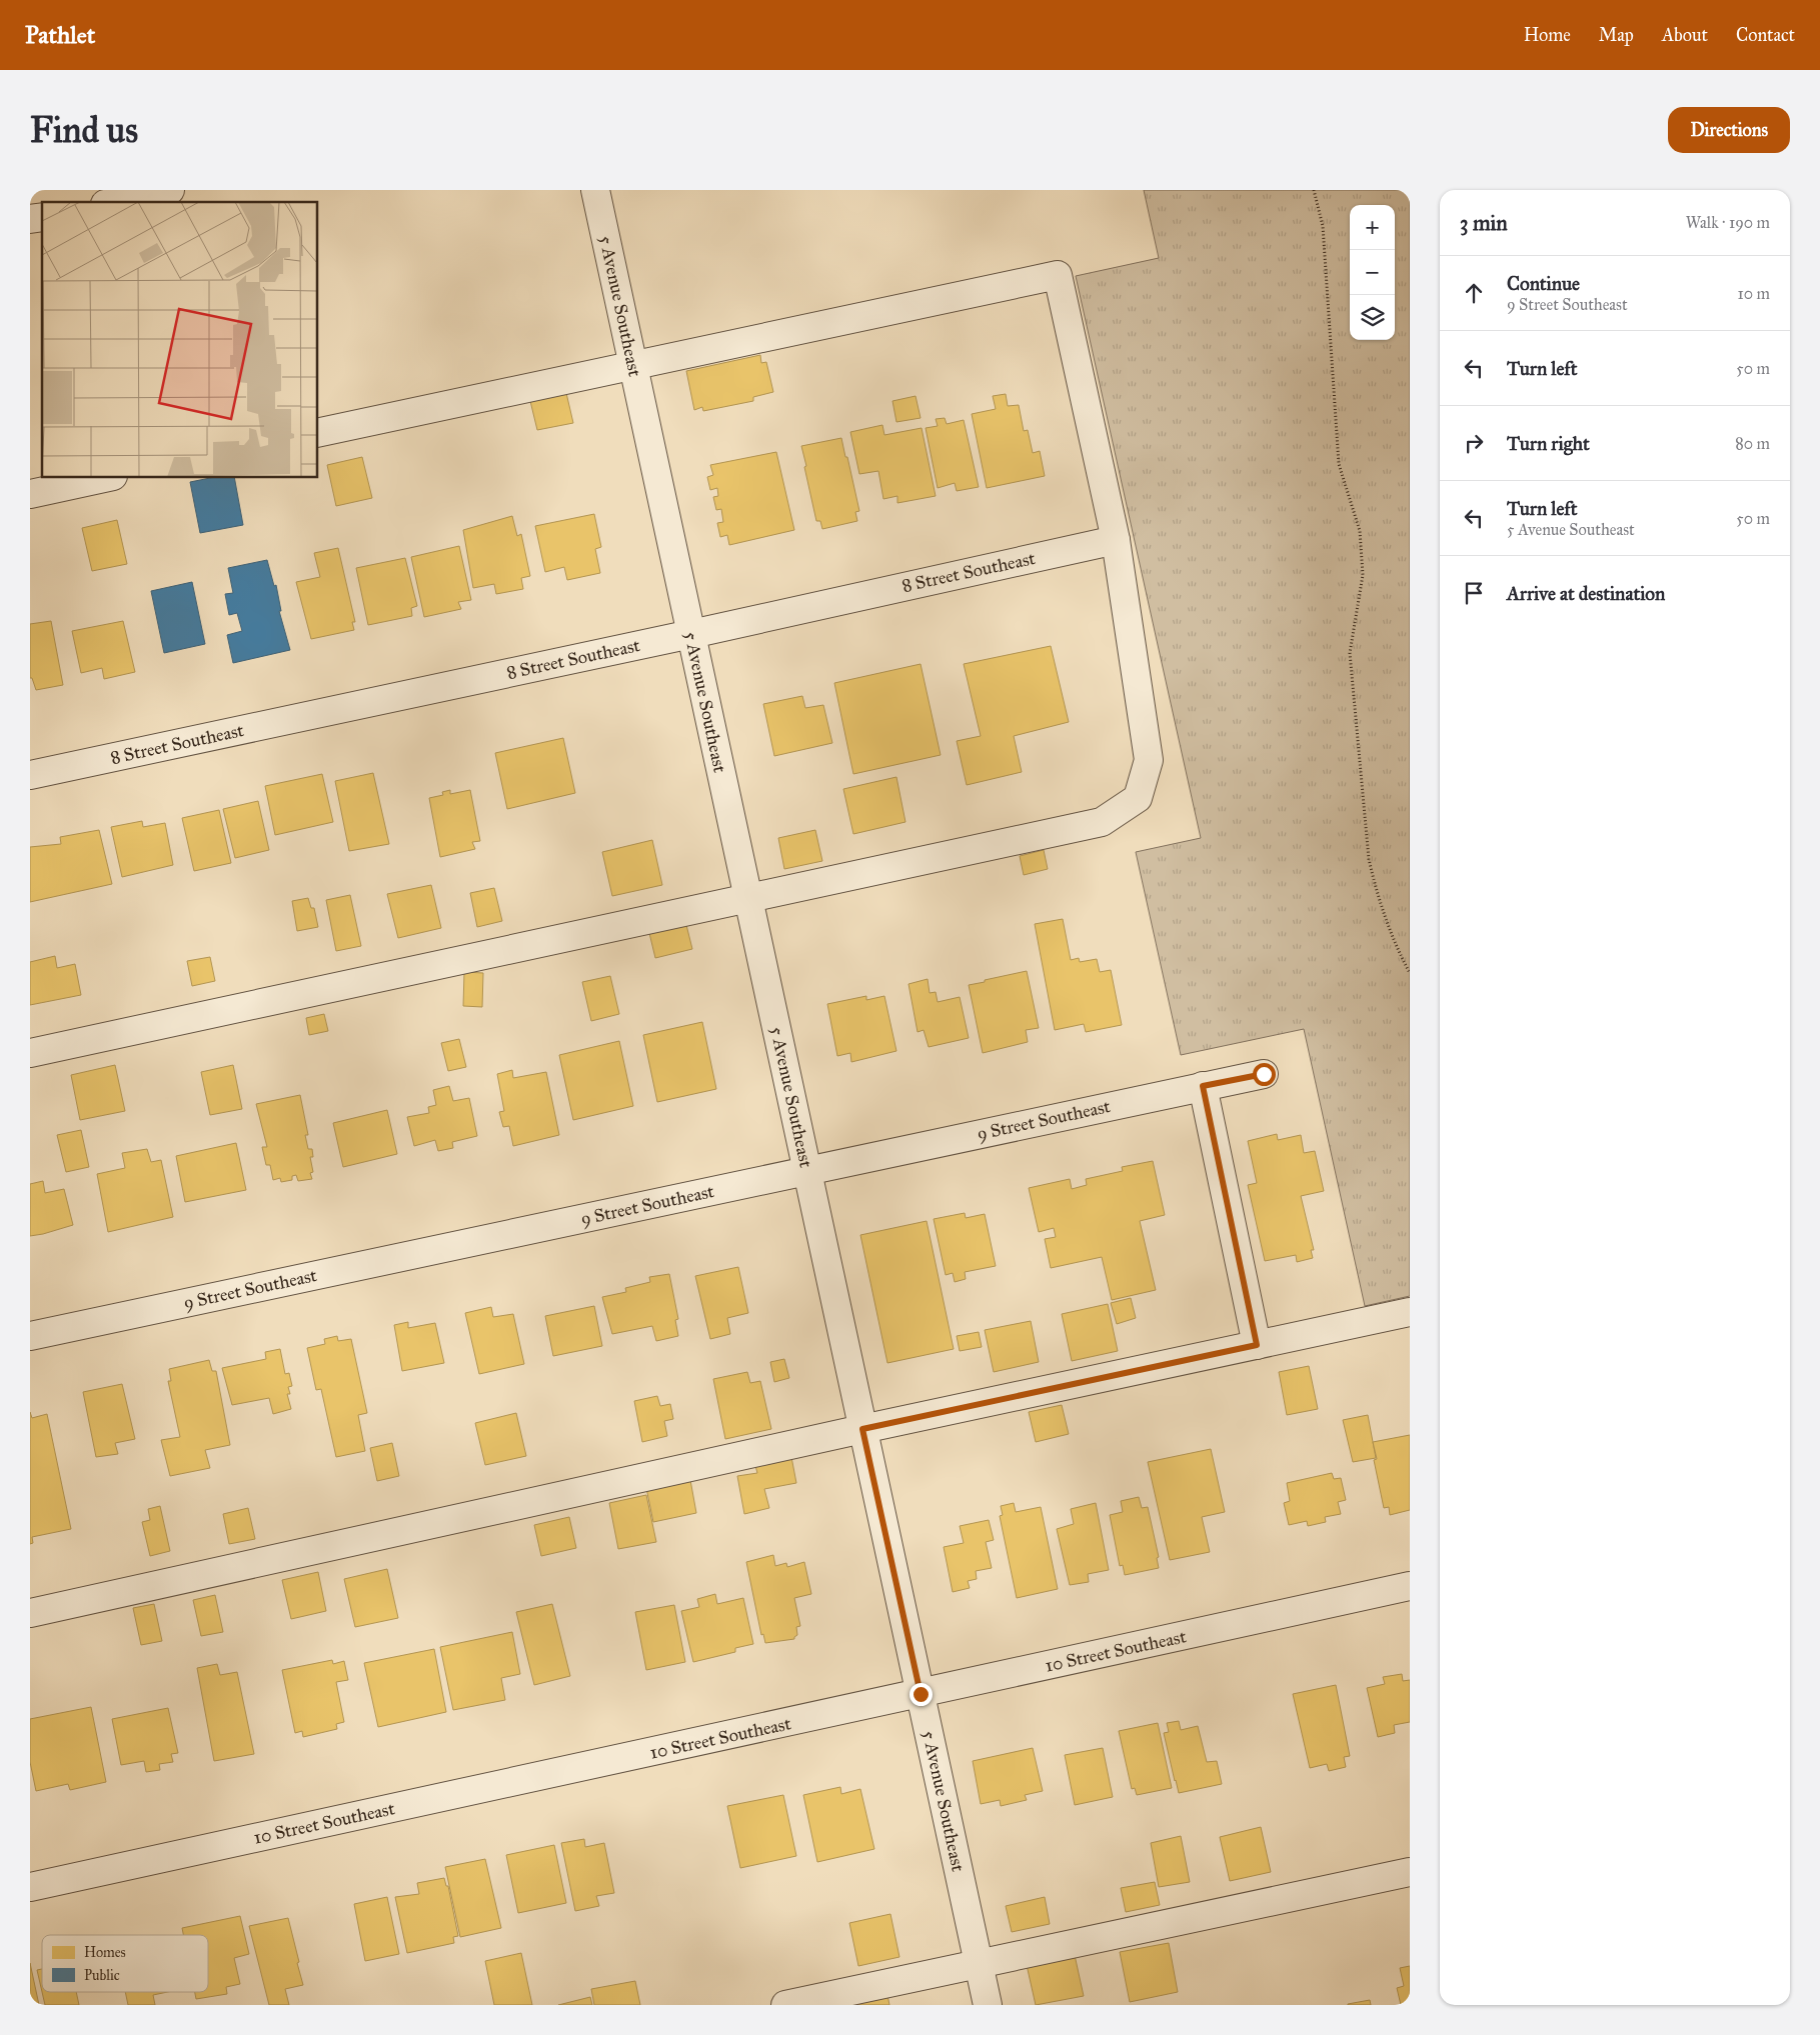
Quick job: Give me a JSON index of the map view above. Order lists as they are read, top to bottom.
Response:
{
  "streets": {
    "street": [
      "5 Avenue Southeast",
      "8 Street Southeast",
      "9 Street Southeast",
      "10 Street Southeast"
    ]
  },
  "crossings": [
    ["5 Avenue Southeast", "8 Street Southeast"],
    ["5 Avenue Southeast", "9 Street Southeast"],
    ["5 Avenue Southeast", "10 Street Southeast"]
  ],
  "legend": ["Homes", "Public"],
  "page": {
    "header": "Pathlet",
    "nav": [
      "Home",
      "Map",
      "About",
      "Contact"
    ],
    "buttons": "Directions",
    "title": "Find us",
    "heading": ["3 min", "Walk · 190 m"],
    "map_buttons": ["+", "−"],
    "list": [
      ["Continue", "9 Street Southeast", "10 m"],
      ["Turn left", "50 m"],
      ["Turn right", "80 m"],
      ["Turn left", "5 Avenue Southeast", "50 m"],
      "Arrive at destination"
    ]
  }
}
